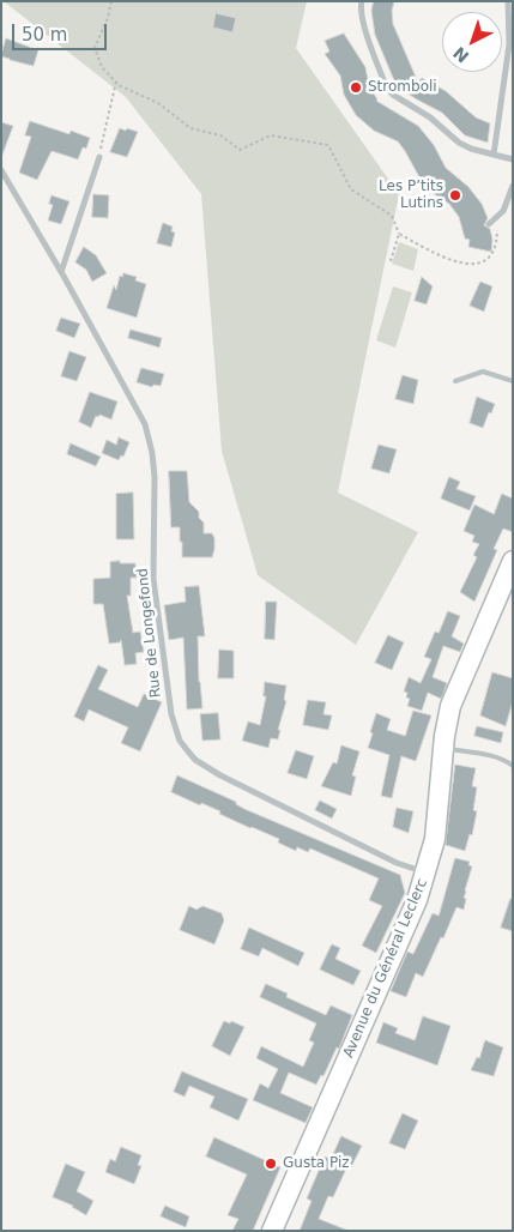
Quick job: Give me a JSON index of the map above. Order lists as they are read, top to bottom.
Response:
{
  "streets": {
    "main road": ["Avenue du Général Leclerc"],
    "street": ["Rue de Longefond"]
  },
  "crossings": [
    ["Rue de Longefond", "Avenue du Général Leclerc"]
  ],
  "places": ["Stromboli", "Les P’tits Lutins", "Gusta Piz"],
  "scale_bar": "50 m",
  "north": "bottom left"
}
